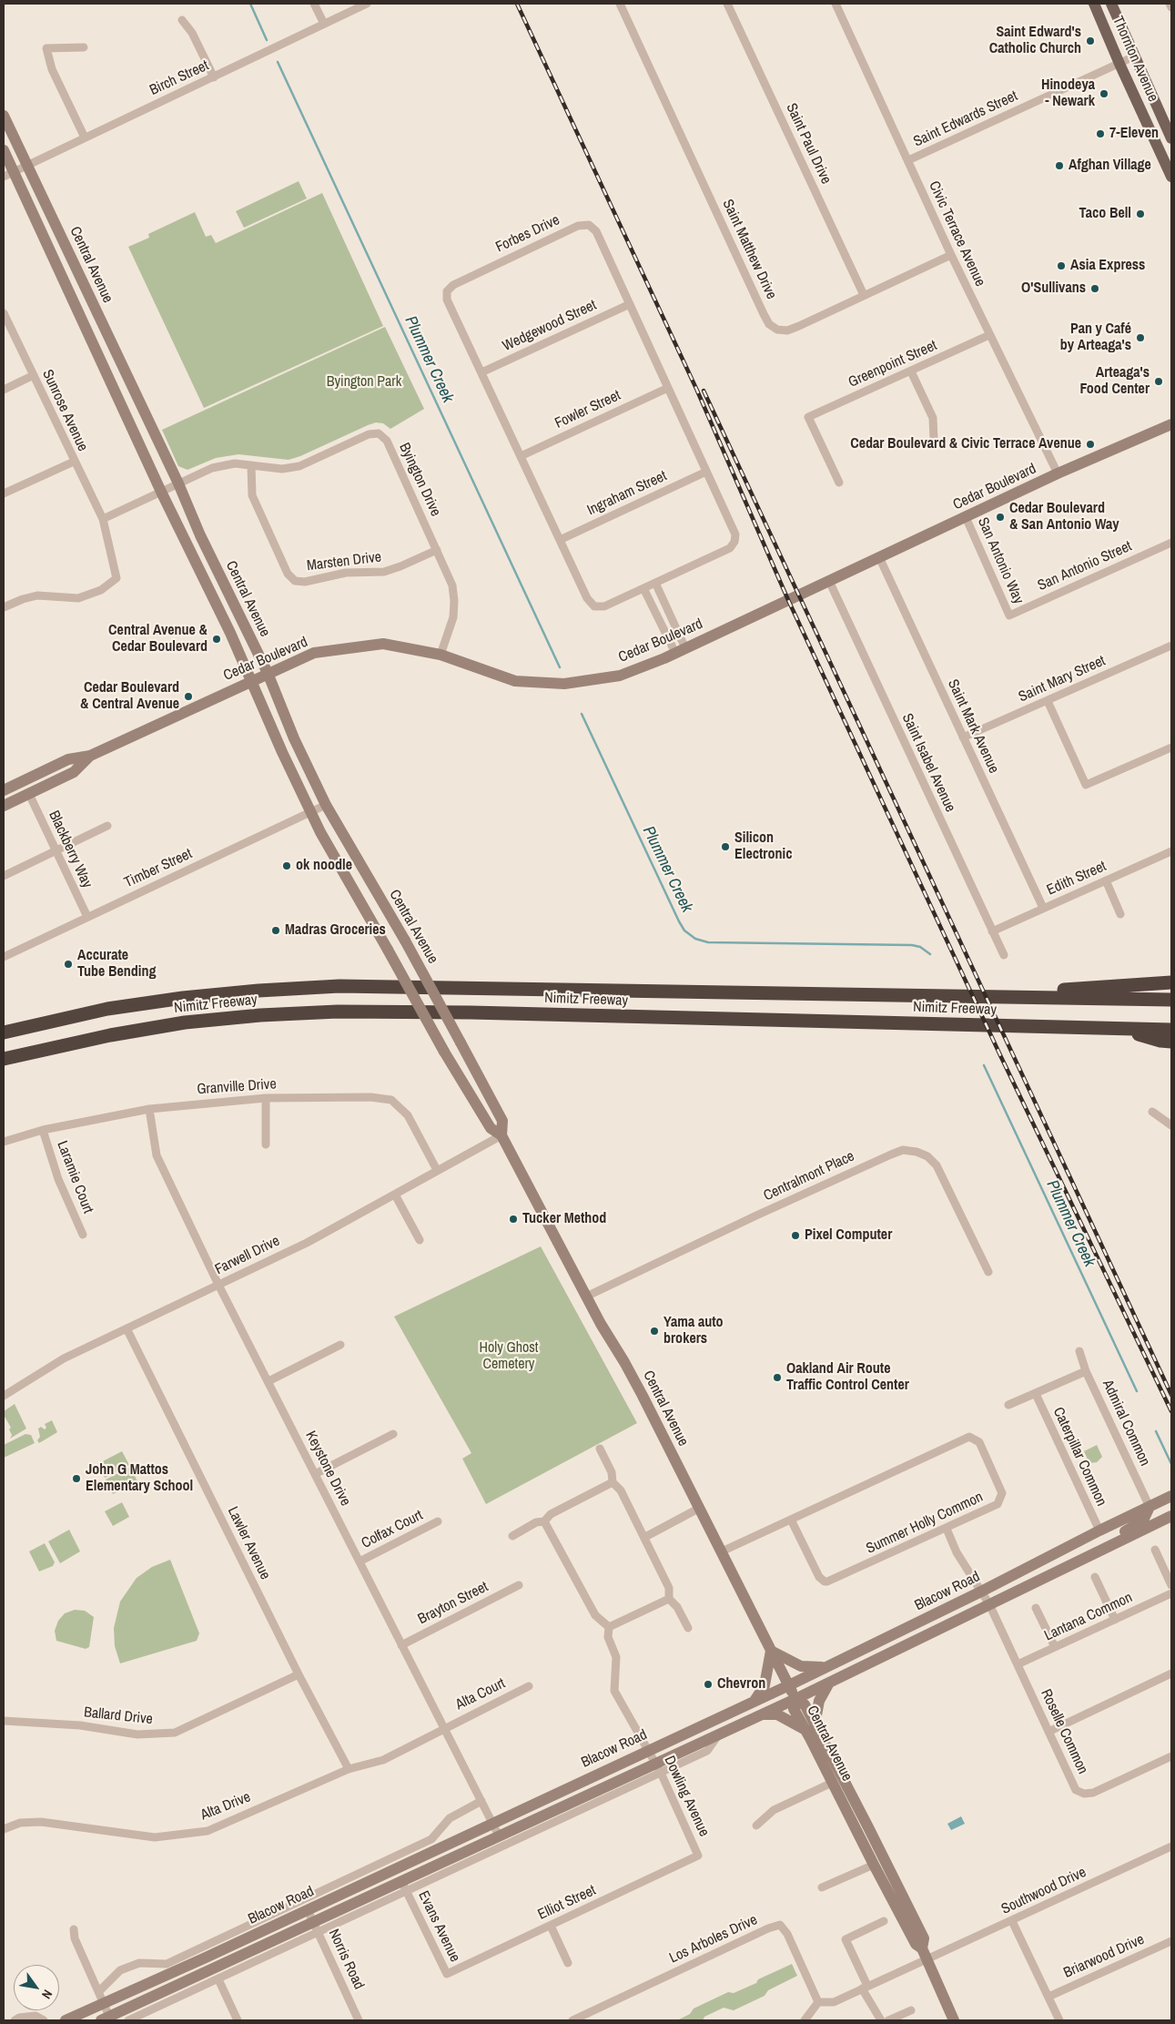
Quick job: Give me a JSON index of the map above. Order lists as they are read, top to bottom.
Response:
{
  "streets": {
    "highway": ["Nimitz Freeway"],
    "main road": [
      "Thornton Avenue",
      "Central Avenue",
      "Cedar Boulevard",
      "Blacow Road"
    ],
    "street": [
      "Birch Street",
      "Saint Edwards Street",
      "Saint Paul Drive",
      "Forbes Drive",
      "Civic Terrace Avenue",
      "Saint Matthew Drive",
      "Wedgewood Street",
      "Greenpoint Street",
      "Fowler Street",
      "Sunrose Avenue",
      "Byington Drive",
      "Ingraham Street",
      "San Antonio Way",
      "Marsten Drive",
      "San Antonio Street",
      "Saint Mary Street",
      "Saint Mark Avenue",
      "Saint Isabel Avenue",
      "Blackberry Way",
      "Timber Street",
      "Edith Street",
      "Granville Drive",
      "Centralmont Place",
      "Laramie Court",
      "Farwell Drive",
      "Admiral Common",
      "Caterpillar Common",
      "Keystone Drive",
      "Summer Holly Common",
      "Colfax Court",
      "Lawler Avenue",
      "Brayton Street",
      "Lantana Common",
      "Alta Court",
      "Ballard Drive",
      "Roselle Common",
      "Dowling Avenue",
      "Alta Drive",
      "Southwood Drive",
      "Elliot Street",
      "Evans Avenue",
      "Los Arboles Drive",
      "Briarwood Drive",
      "Norris Road"
    ]
  },
  "crossings": [
    ["Thornton Avenue", "Saint Edwards Street"],
    ["Birch Street", "Central Avenue"],
    ["Saint Edwards Street", "Civic Terrace Avenue"],
    ["Saint Paul Drive", "Saint Matthew Drive"],
    ["Forbes Drive", "Wedgewood Street"],
    ["Forbes Drive", "Fowler Street"],
    ["Forbes Drive", "Ingraham Street"],
    ["Civic Terrace Avenue", "Saint Matthew Drive"],
    ["Civic Terrace Avenue", "Greenpoint Street"],
    ["Civic Terrace Avenue", "Cedar Boulevard"],
    ["Central Avenue", "Byington Drive"],
    ["Central Avenue", "Cedar Boulevard"],
    ["Central Avenue", "Timber Street"],
    ["Central Avenue", "Centralmont Place"],
    ["Central Avenue", "Farwell Drive"],
    ["Central Avenue", "Summer Holly Common"],
    ["Central Avenue", "Blacow Road"],
    ["Central Avenue", "Southwood Drive"],
    ["Sunrose Avenue", "Byington Drive"],
    ["Byington Drive", "Cedar Boulevard"],
    ["Byington Drive", "Marsten Drive"],
    ["Cedar Boulevard", "San Antonio Way"],
    ["Cedar Boulevard", "Saint Mark Avenue"],
    ["Cedar Boulevard", "Saint Isabel Avenue"],
    ["Cedar Boulevard", "Blackberry Way"],
    ["San Antonio Way", "San Antonio Street"],
    ["Saint Mary Street", "Saint Mark Avenue"],
    ["Saint Mark Avenue", "Edith Street"],
    ["Saint Isabel Avenue", "Edith Street"],
    ["Blackberry Way", "Timber Street"],
    ["Granville Drive", "Laramie Court"],
    ["Granville Drive", "Farwell Drive"],
    ["Granville Drive", "Keystone Drive"],
    ["Farwell Drive", "Keystone Drive"],
    ["Farwell Drive", "Lawler Avenue"],
    ["Admiral Common", "Blacow Road"],
    ["Caterpillar Common", "Blacow Road"],
    ["Keystone Drive", "Colfax Court"],
    ["Keystone Drive", "Blacow Road"],
    ["Keystone Drive", "Brayton Street"],
    ["Keystone Drive", "Alta Court"],
    ["Keystone Drive", "Alta Drive"],
    ["Summer Holly Common", "Roselle Common"],
    ["Lawler Avenue", "Ballard Drive"],
    ["Lawler Avenue", "Alta Drive"],
    ["Blacow Road", "Roselle Common"],
    ["Blacow Road", "Dowling Avenue"],
    ["Blacow Road", "Evans Avenue"],
    ["Blacow Road", "Norris Road"],
    ["Lantana Common", "Roselle Common"],
    ["Alta Court", "Alta Drive"],
    ["Dowling Avenue", "Elliot Street"],
    ["Elliot Street", "Evans Avenue"]
  ],
  "water": ["Plummer Creek"],
  "parks": ["Byington Park", "Holy Ghost Cemetery"],
  "places": [
    "Saint Edward's Catholic Church",
    "Hinodeya - Newark",
    "7-Eleven",
    "Afghan Village",
    "Taco Bell",
    "Asia Express",
    "O'Sullivans",
    "Pan y Café by Arteaga's",
    "Arteaga's Food Center",
    "Cedar Boulevard & Civic Terrace Avenue",
    "Cedar Boulevard & San Antonio Way",
    "Central Avenue & Cedar Boulevard",
    "Cedar Boulevard & Central Avenue",
    "Silicon Electronic",
    "ok noodle",
    "Madras Groceries",
    "Accurate Tube Bending",
    "Tucker Method",
    "Pixel Computer",
    "Yama auto brokers",
    "Oakland Air Route Traffic Control Center",
    "John G Mattos Elementary School",
    "Chevron"
  ],
  "north": "bottom right"
}
